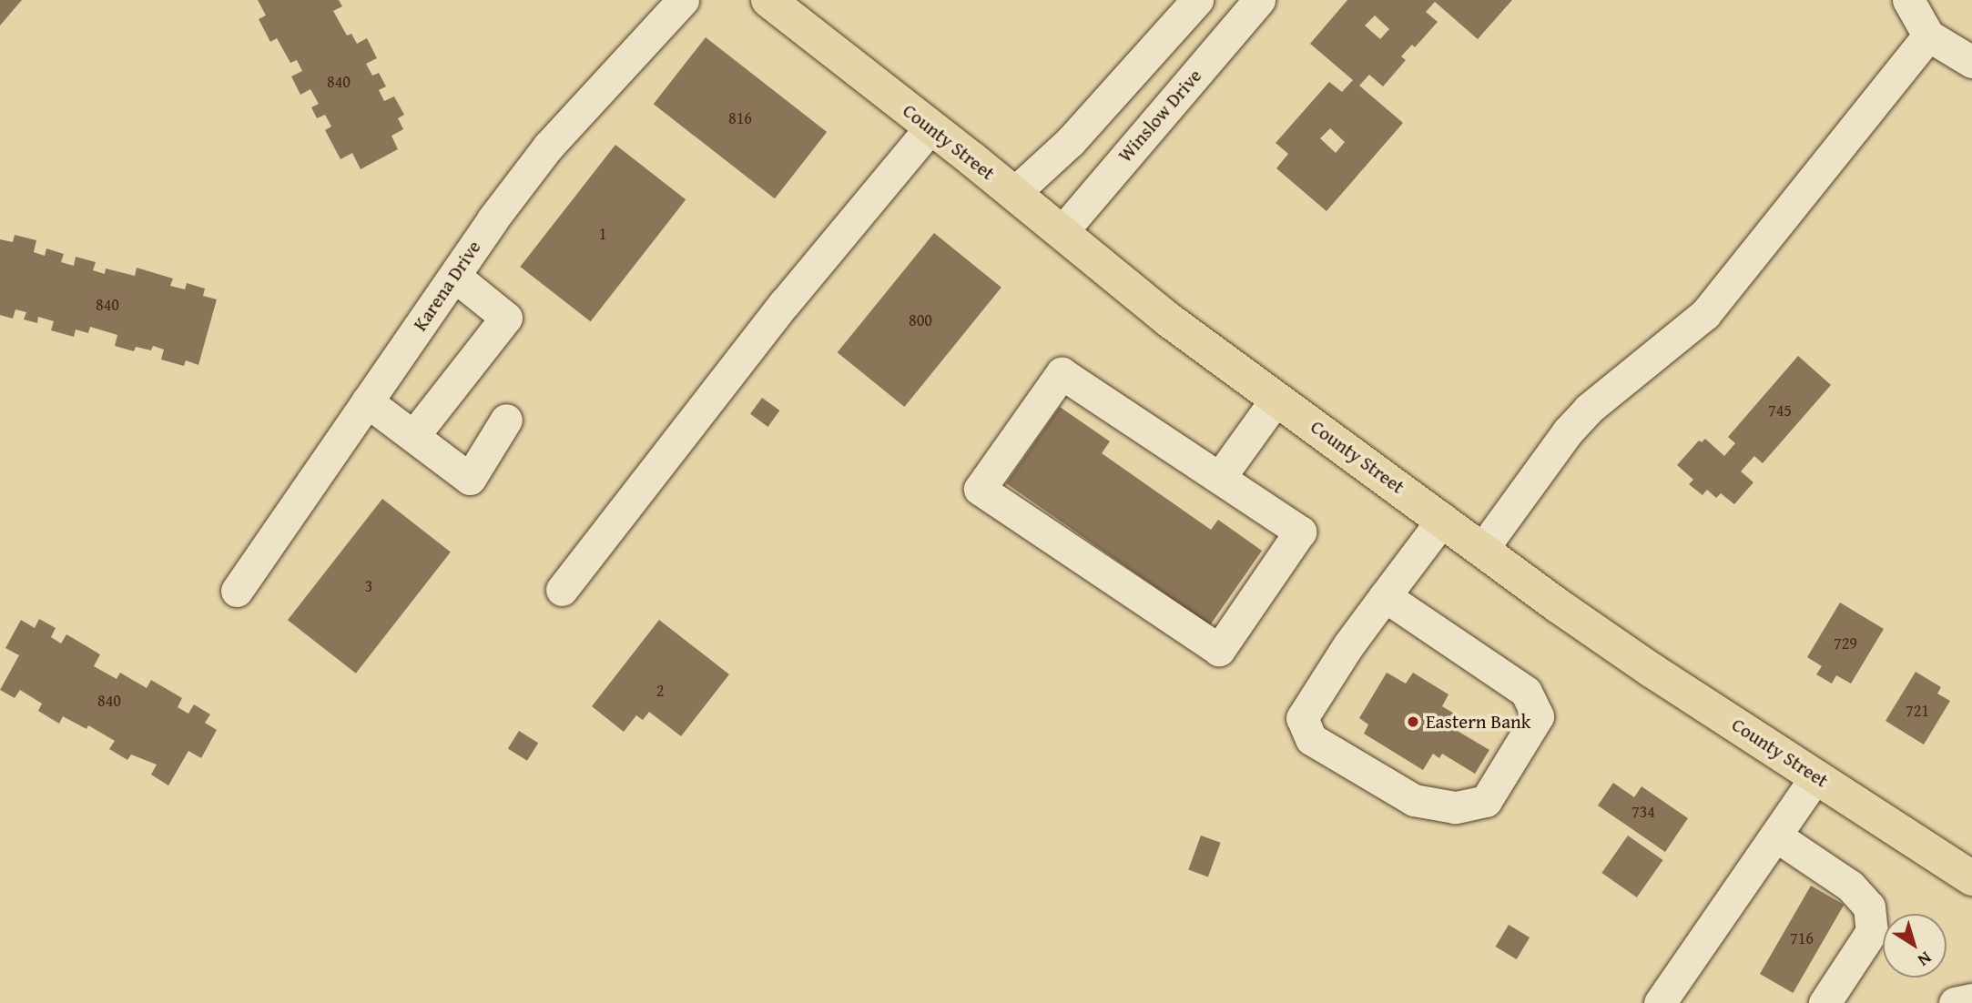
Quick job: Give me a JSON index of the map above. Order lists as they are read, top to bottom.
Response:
{
  "streets": {
    "main road": ["County Street"],
    "street": ["Winslow Drive", "Karena Drive"]
  },
  "crossings": [
    ["Winslow Drive", "County Street"]
  ],
  "places": ["Eastern Bank"],
  "house_numbers": [
    "840",
    "816",
    "1",
    "840",
    "800",
    "745",
    "3",
    "729",
    "2",
    "840",
    "721",
    "734",
    "716"
  ],
  "north": "bottom right"
}
